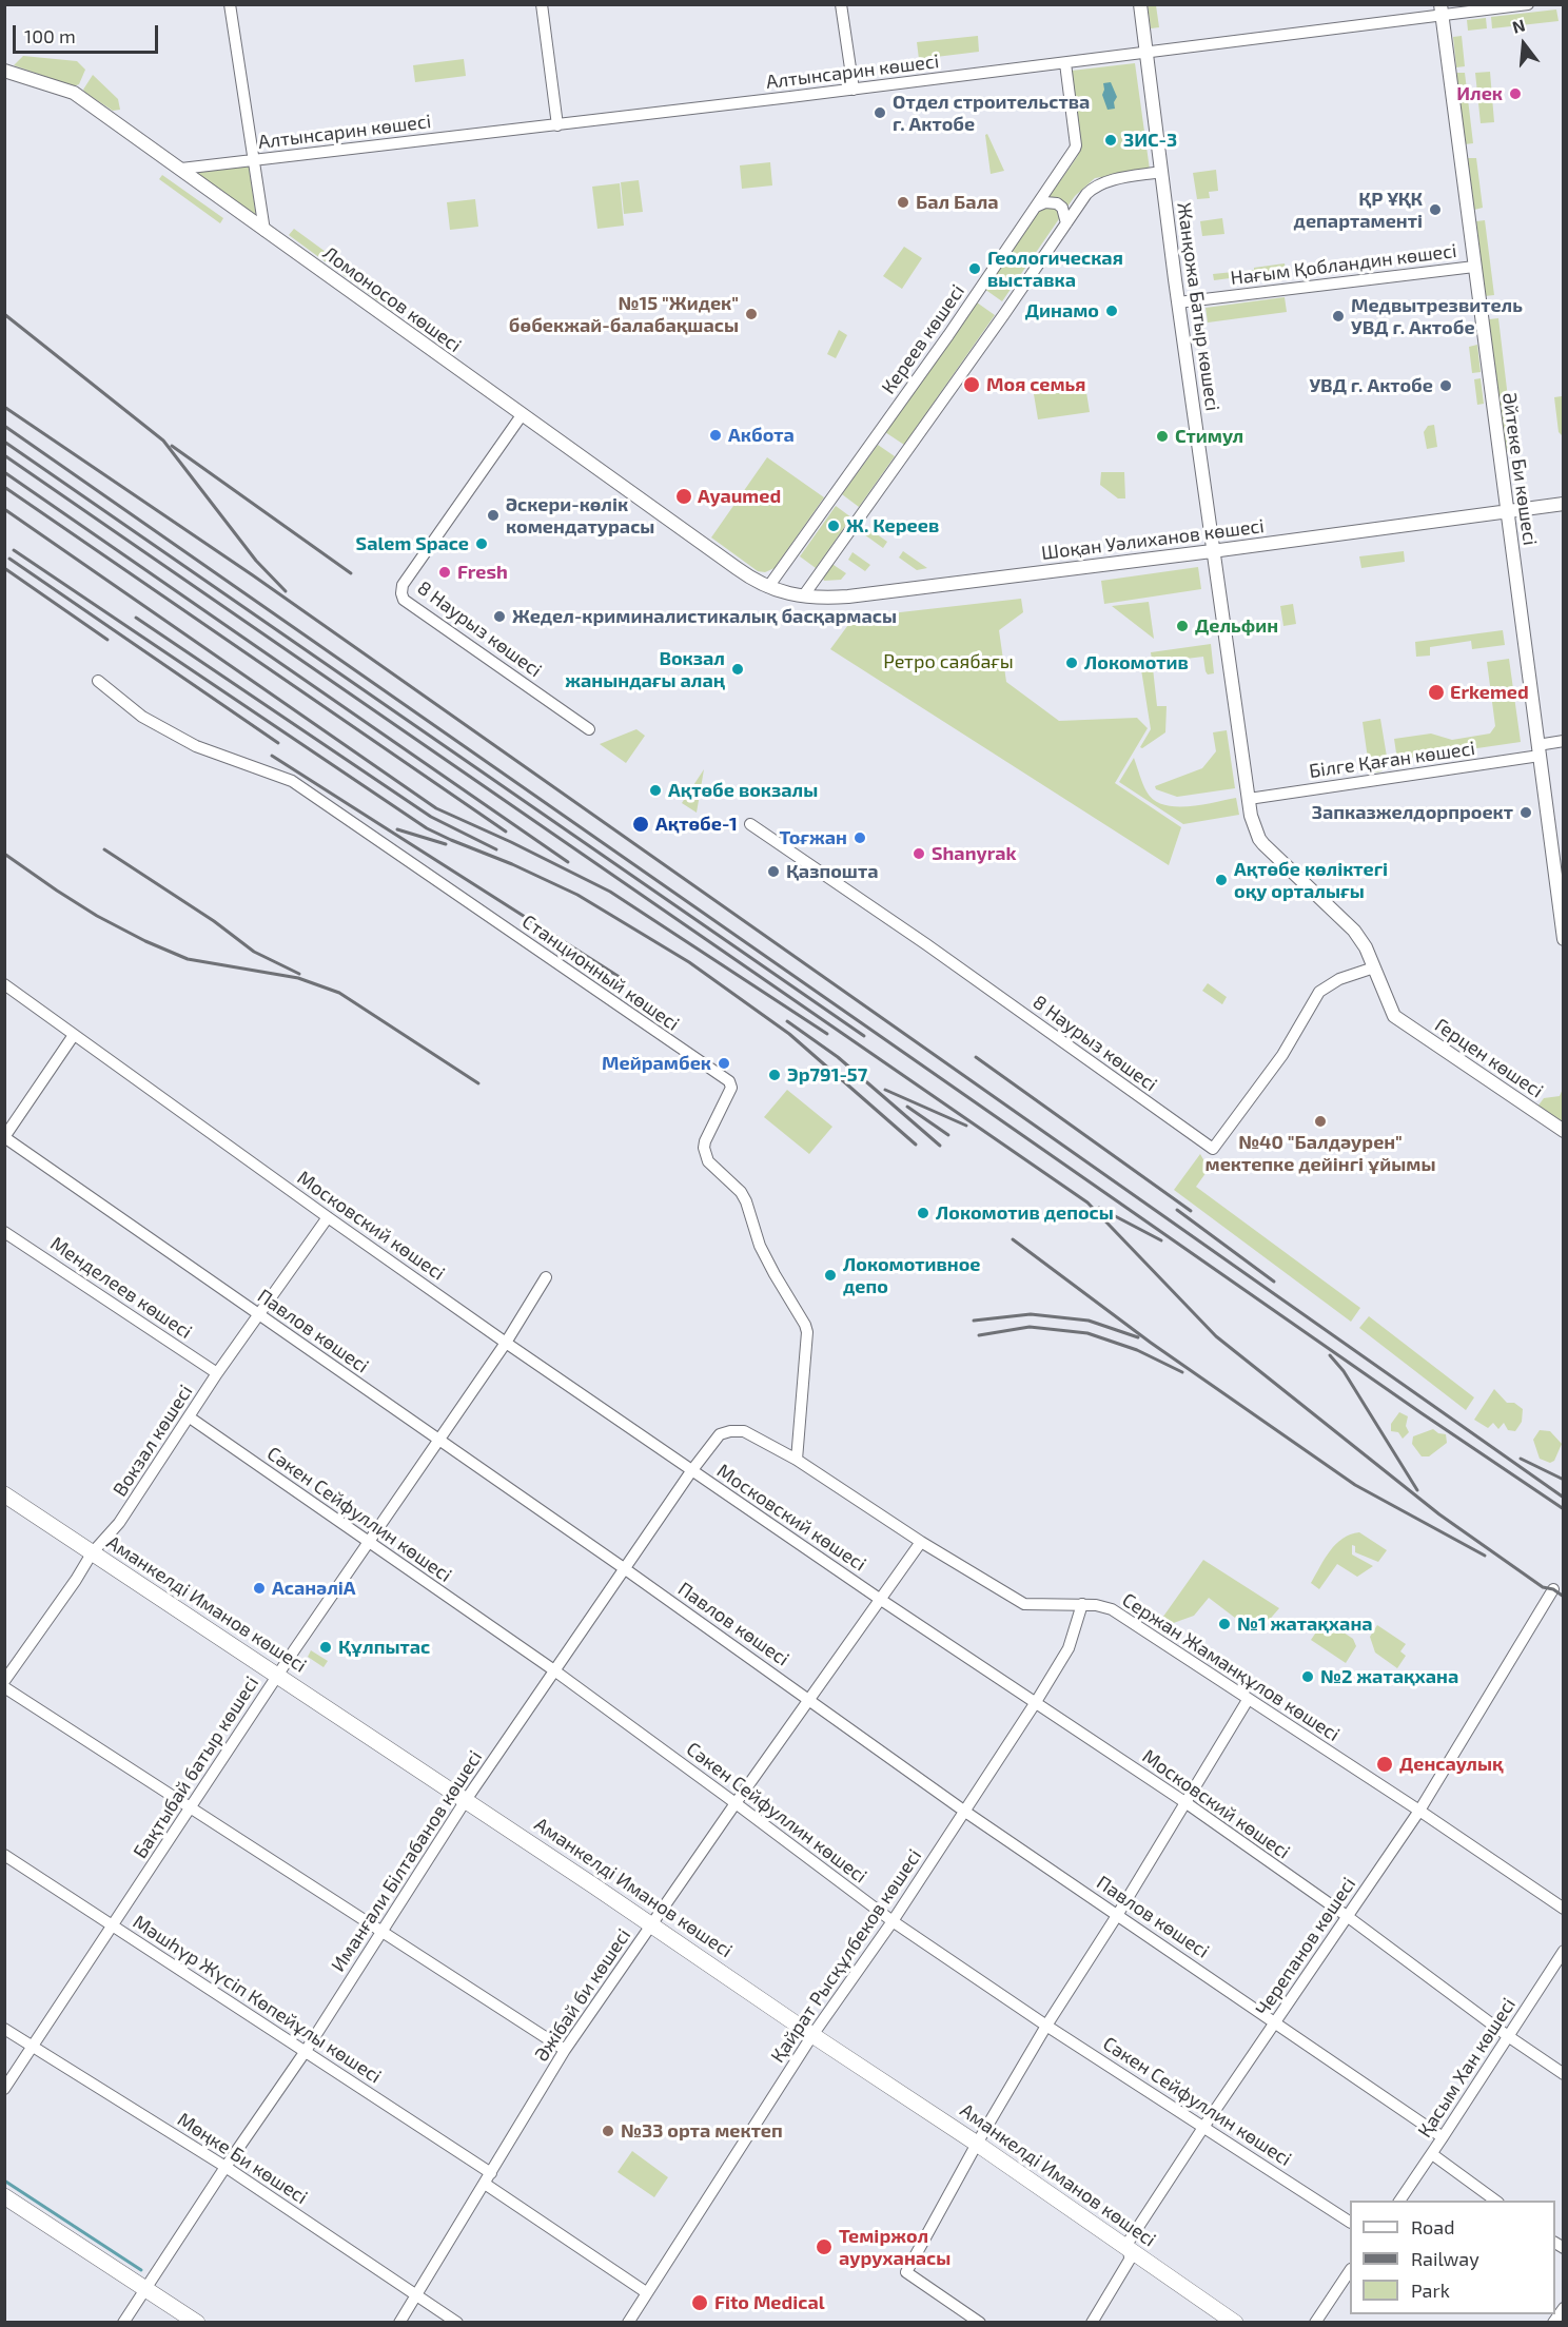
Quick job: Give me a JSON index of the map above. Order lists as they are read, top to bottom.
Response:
{
  "streets": {
    "main road": ["Аманкелді Иманов көшесі"],
    "street": [
      "Алтынсарин көшесі",
      "Нағым Қобландин көшесі",
      "Ломоносов көшесі",
      "Жанқожа Батыр көшесі",
      "Кереев көшесі",
      "Әйтеке Би көшесі",
      "Шоқан Уәлиханов көшесі",
      "8 Наурыз көшесі",
      "Білге Қаған көшесі",
      "Станционный көшесі",
      "Герцен көшесі",
      "Московский көшесі",
      "Менделеев көшесі",
      "Павлов көшесі",
      "Вокзал көшесі",
      "Сәкен Сейфуллин көшесі",
      "Сержан Жаманқұлов көшесі",
      "Бақтыбай батыр көшесі",
      "Иманғали Білтабанов көшесі",
      "Черепанов көшесі",
      "Қайрат Рысқұлбеков көшесі",
      "Әжібай би көшесі",
      "Мәшһүр Жүсіп Көпейұлы көшесі",
      "Қасым Хан көшесі",
      "Мөңке Би көшесі"
    ]
  },
  "crossings": [
    ["Алтынсарин көшесі", "Ломоносов көшесі"],
    ["Алтынсарин көшесі", "Жанқожа Батыр көшесі"],
    ["Алтынсарин көшесі", "Кереев көшесі"],
    ["Алтынсарин көшесі", "Әйтеке Би көшесі"],
    ["Нағым Қобландин көшесі", "Жанқожа Батыр көшесі"],
    ["Нағым Қобландин көшесі", "Әйтеке Би көшесі"],
    ["Ломоносов көшесі", "Шоқан Уәлиханов көшесі"],
    ["Ломоносов көшесі", "8 Наурыз көшесі"],
    ["Жанқожа Батыр көшесі", "Шоқан Уәлиханов көшесі"],
    ["Жанқожа Батыр көшесі", "8 Наурыз көшесі"],
    ["Жанқожа Батыр көшесі", "Білге Қаған көшесі"],
    ["Жанқожа Батыр көшесі", "Герцен көшесі"],
    ["Кереев көшесі", "Шоқан Уәлиханов көшесі"],
    ["Әйтеке Би көшесі", "Шоқан Уәлиханов көшесі"],
    ["Әйтеке Би көшесі", "Білге Қаған көшесі"],
    ["Станционный көшесі", "Сержан Жаманқұлов көшесі"],
    ["Московский көшесі", "Вокзал көшесі"],
    ["Московский көшесі", "Бақтыбай батыр көшесі"],
    ["Московский көшесі", "Иманғали Білтабанов көшесі"],
    ["Московский көшесі", "Черепанов көшесі"],
    ["Московский көшесі", "Қайрат Рысқұлбеков көшесі"],
    ["Московский көшесі", "Әжібай би көшесі"],
    ["Московский көшесі", "Қасым Хан көшесі"],
    ["Менделеев көшесі", "Вокзал көшесі"],
    ["Павлов көшесі", "Вокзал көшесі"],
    ["Павлов көшесі", "Бақтыбай батыр көшесі"],
    ["Павлов көшесі", "Иманғали Білтабанов көшесі"],
    ["Павлов көшесі", "Черепанов көшесі"],
    ["Павлов көшесі", "Қайрат Рысқұлбеков көшесі"],
    ["Павлов көшесі", "Әжібай би көшесі"],
    ["Павлов көшесі", "Қасым Хан көшесі"],
    ["Вокзал көшесі", "Сәкен Сейфуллин көшесі"],
    ["Вокзал көшесі", "Аманкелді Иманов көшесі"],
    ["Сәкен Сейфуллин көшесі", "Бақтыбай батыр көшесі"],
    ["Сәкен Сейфуллин көшесі", "Иманғали Білтабанов көшесі"],
    ["Сәкен Сейфуллин көшесі", "Черепанов көшесі"],
    ["Сәкен Сейфуллин көшесі", "Қайрат Рысқұлбеков көшесі"],
    ["Сәкен Сейфуллин көшесі", "Әжібай би көшесі"],
    ["Аманкелді Иманов көшесі", "Бақтыбай батыр көшесі"],
    ["Аманкелді Иманов көшесі", "Иманғали Білтабанов көшесі"],
    ["Аманкелді Иманов көшесі", "Черепанов көшесі"],
    ["Аманкелді Иманов көшесі", "Қайрат Рысқұлбеков көшесі"],
    ["Аманкелді Иманов көшесі", "Әжібай би көшесі"],
    ["Сержан Жаманқұлов көшесі", "Иманғали Білтабанов көшесі"],
    ["Сержан Жаманқұлов көшесі", "Черепанов көшесі"],
    ["Сержан Жаманқұлов көшесі", "Қайрат Рысқұлбеков көшесі"],
    ["Сержан Жаманқұлов көшесі", "Әжібай би көшесі"],
    ["Бақтыбай батыр көшесі", "Мәшһүр Жүсіп Көпейұлы көшесі"],
    ["Бақтыбай батыр көшесі", "Мөңке Би көшесі"],
    ["Иманғали Білтабанов көшесі", "Мәшһүр Жүсіп Көпейұлы көшесі"],
    ["Иманғали Білтабанов көшесі", "Мөңке Би көшесі"],
    ["Қайрат Рысқұлбеков көшесі", "Мәшһүр Жүсіп Көпейұлы көшесі"],
    ["Әжібай би көшесі", "Мәшһүр Жүсіп Көпейұлы көшесі"],
    ["Әжібай би көшесі", "Мөңке Би көшесі"]
  ],
  "parks": ["Ретро саябағы"],
  "places": [
    "Илек",
    "Отдел строительства г. Актобе",
    "ЗИС-3",
    "Бал Бала",
    "ҚР ҰҚК департаменті",
    "Геологическая выставка",
    "Динамо",
    "№15 \"Жидек\" бөбекжай-балабақшасы",
    "Медвытрезвитель УВД г. Актобе",
    "Моя семья",
    "УВД г. Актобе",
    "Акбота",
    "Стимул",
    "Ayaumed",
    "Әскери-көлік комендатурасы",
    "Ж. Кереев",
    "Salem Space",
    "Fresh",
    "Жедел-криминалистикалық басқармасы",
    "Дельфин",
    "Локомотив",
    "Вокзал жанындағы алаң",
    "Erkemed",
    "Ақтөбе вокзалы",
    "Запказжелдорпроект",
    "Ақтөбе-1",
    "Тоғжан",
    "Shanyrak",
    "Қазпошта",
    "Ақтөбе көліктегі оқу орталығы",
    "Мейрамбек",
    "Эр791-57",
    "№40 \"Балдәурен\" мектепке дейінгі ұйымы",
    "Локомотив депосы",
    "Локомотивное депо",
    "АсанәліА",
    "№1 жатақхана",
    "Құлпытас",
    "№2 жатақхана",
    "Денсаулық",
    "№33 орта мектеп",
    "Теміржол ауруханасы",
    "Fito Medical"
  ],
  "legend": ["Road", "Railway", "Park"],
  "scale_bar": "100 m",
  "north": "top"
}
